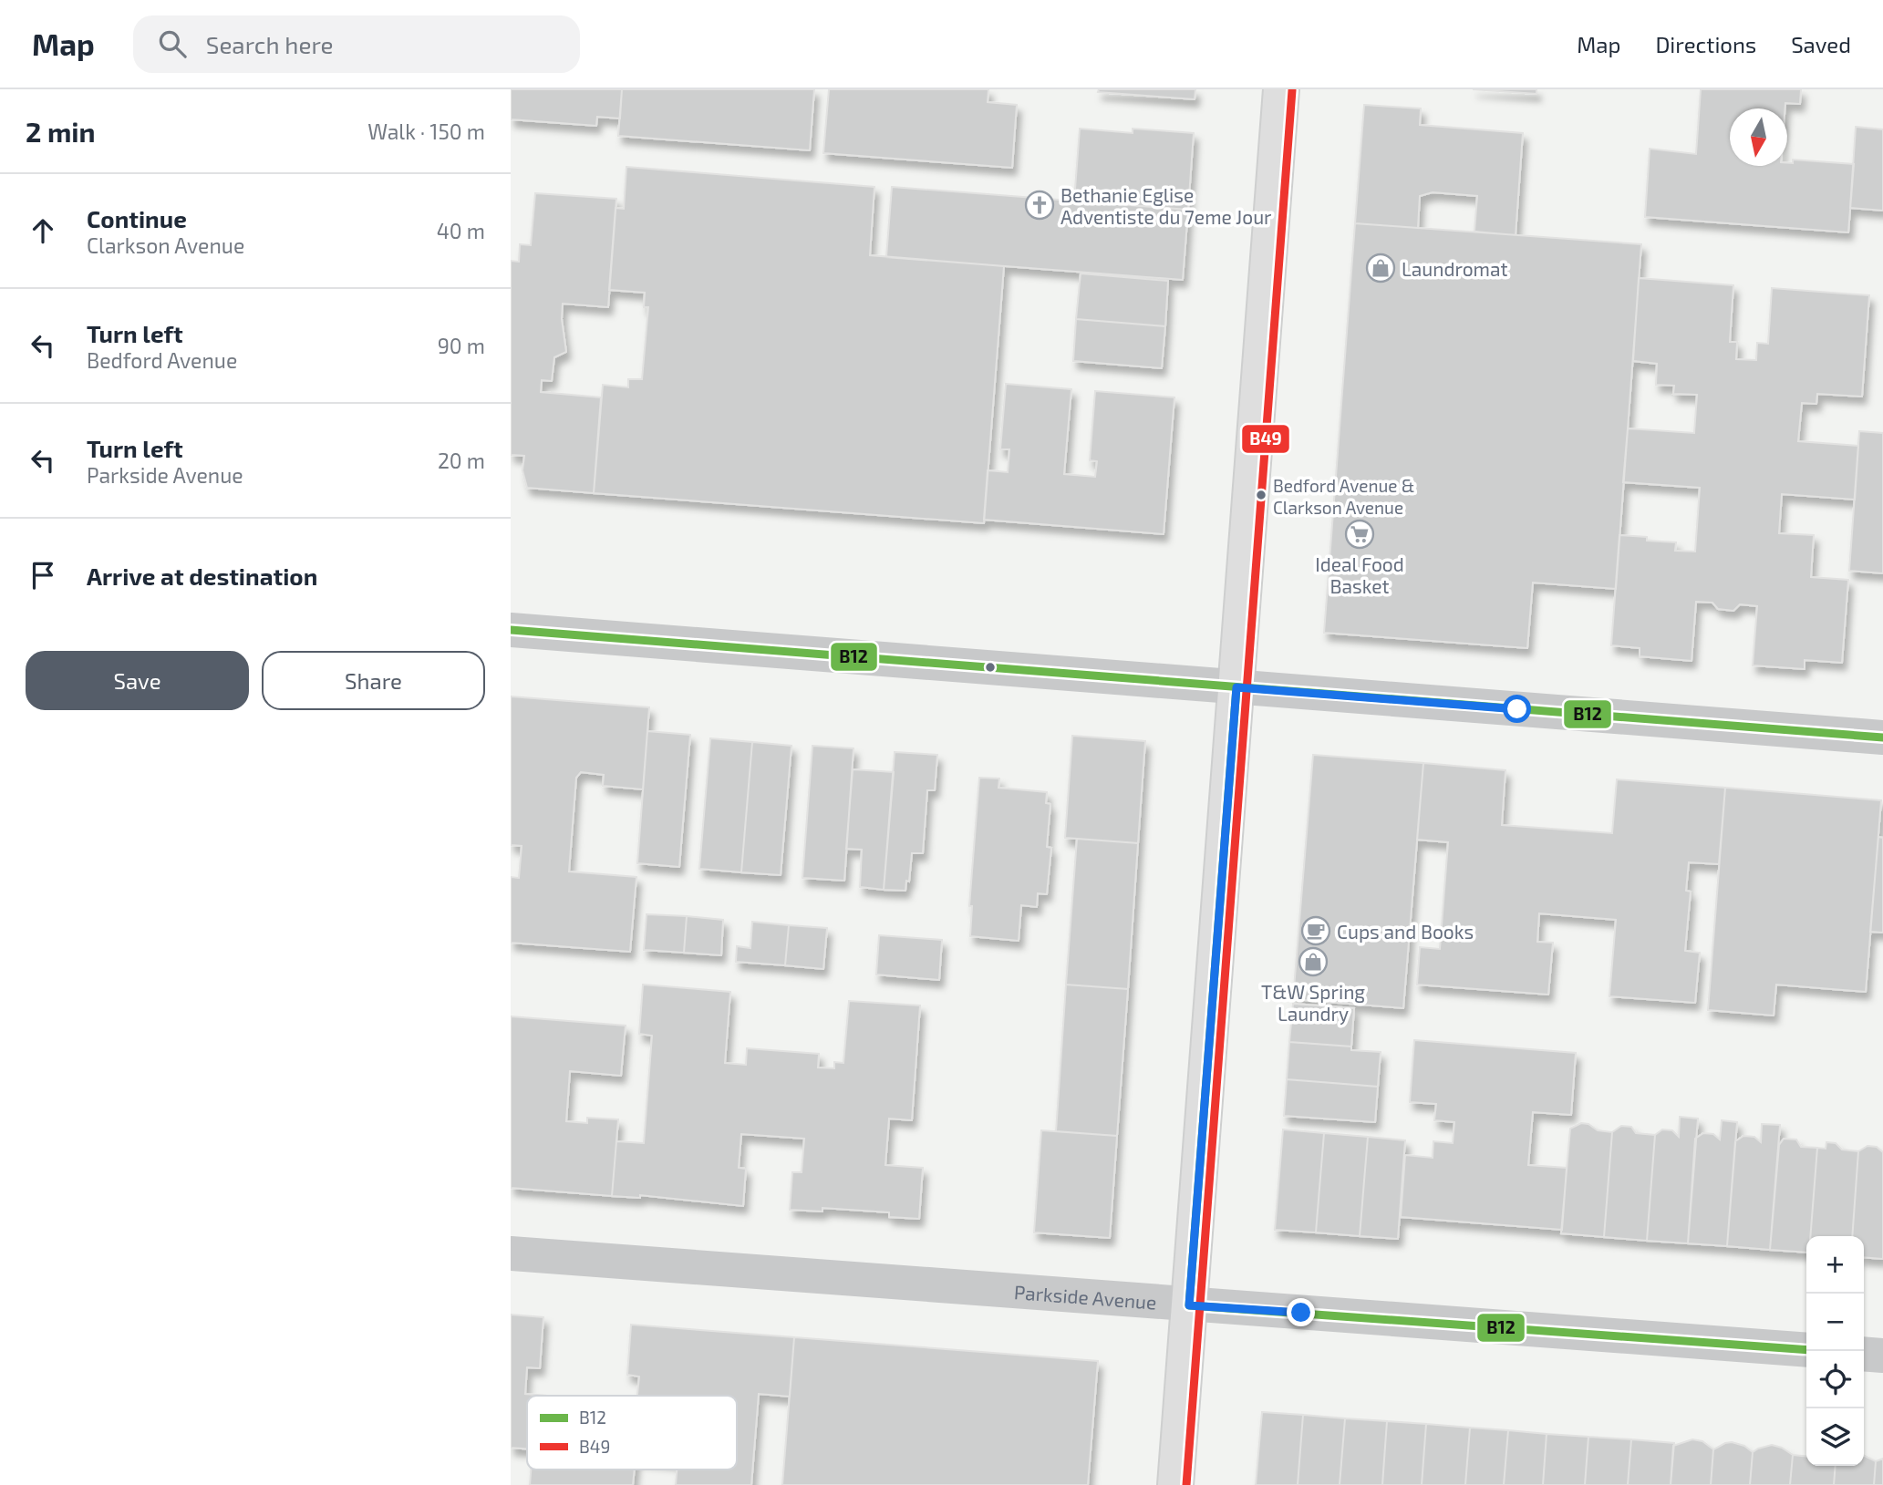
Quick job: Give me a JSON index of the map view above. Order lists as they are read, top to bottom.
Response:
{
  "streets": {
    "street": ["Parkside Avenue"]
  },
  "places": {
    "church": ["Bethanie Eglise Adventiste du 7eme Jour"],
    "shop": ["Laundromat", "T&W Spring Laundry"],
    "other": ["Bedford Avenue & Clarkson Avenue"],
    "supermarket": ["Ideal Food Basket"],
    "cafe": ["Cups and Books"]
  },
  "lines": ["transit line B49", "transit line B12"],
  "legend": ["B12", "B49"],
  "north": "bottom",
  "page": {
    "header": "Map",
    "search": "Search here",
    "nav": ["Map", "Directions", "Saved"],
    "heading": ["2 min", "Walk · 150 m"],
    "list": [
      ["Continue", "Clarkson Avenue", "40 m"],
      ["Turn left", "Bedford Avenue", "90 m"],
      ["Turn left", "Parkside Avenue", "20 m"],
      "Arrive at destination"
    ],
    "buttons": ["Save", "Share"],
    "map_buttons": ["+", "−"]
  }
}
